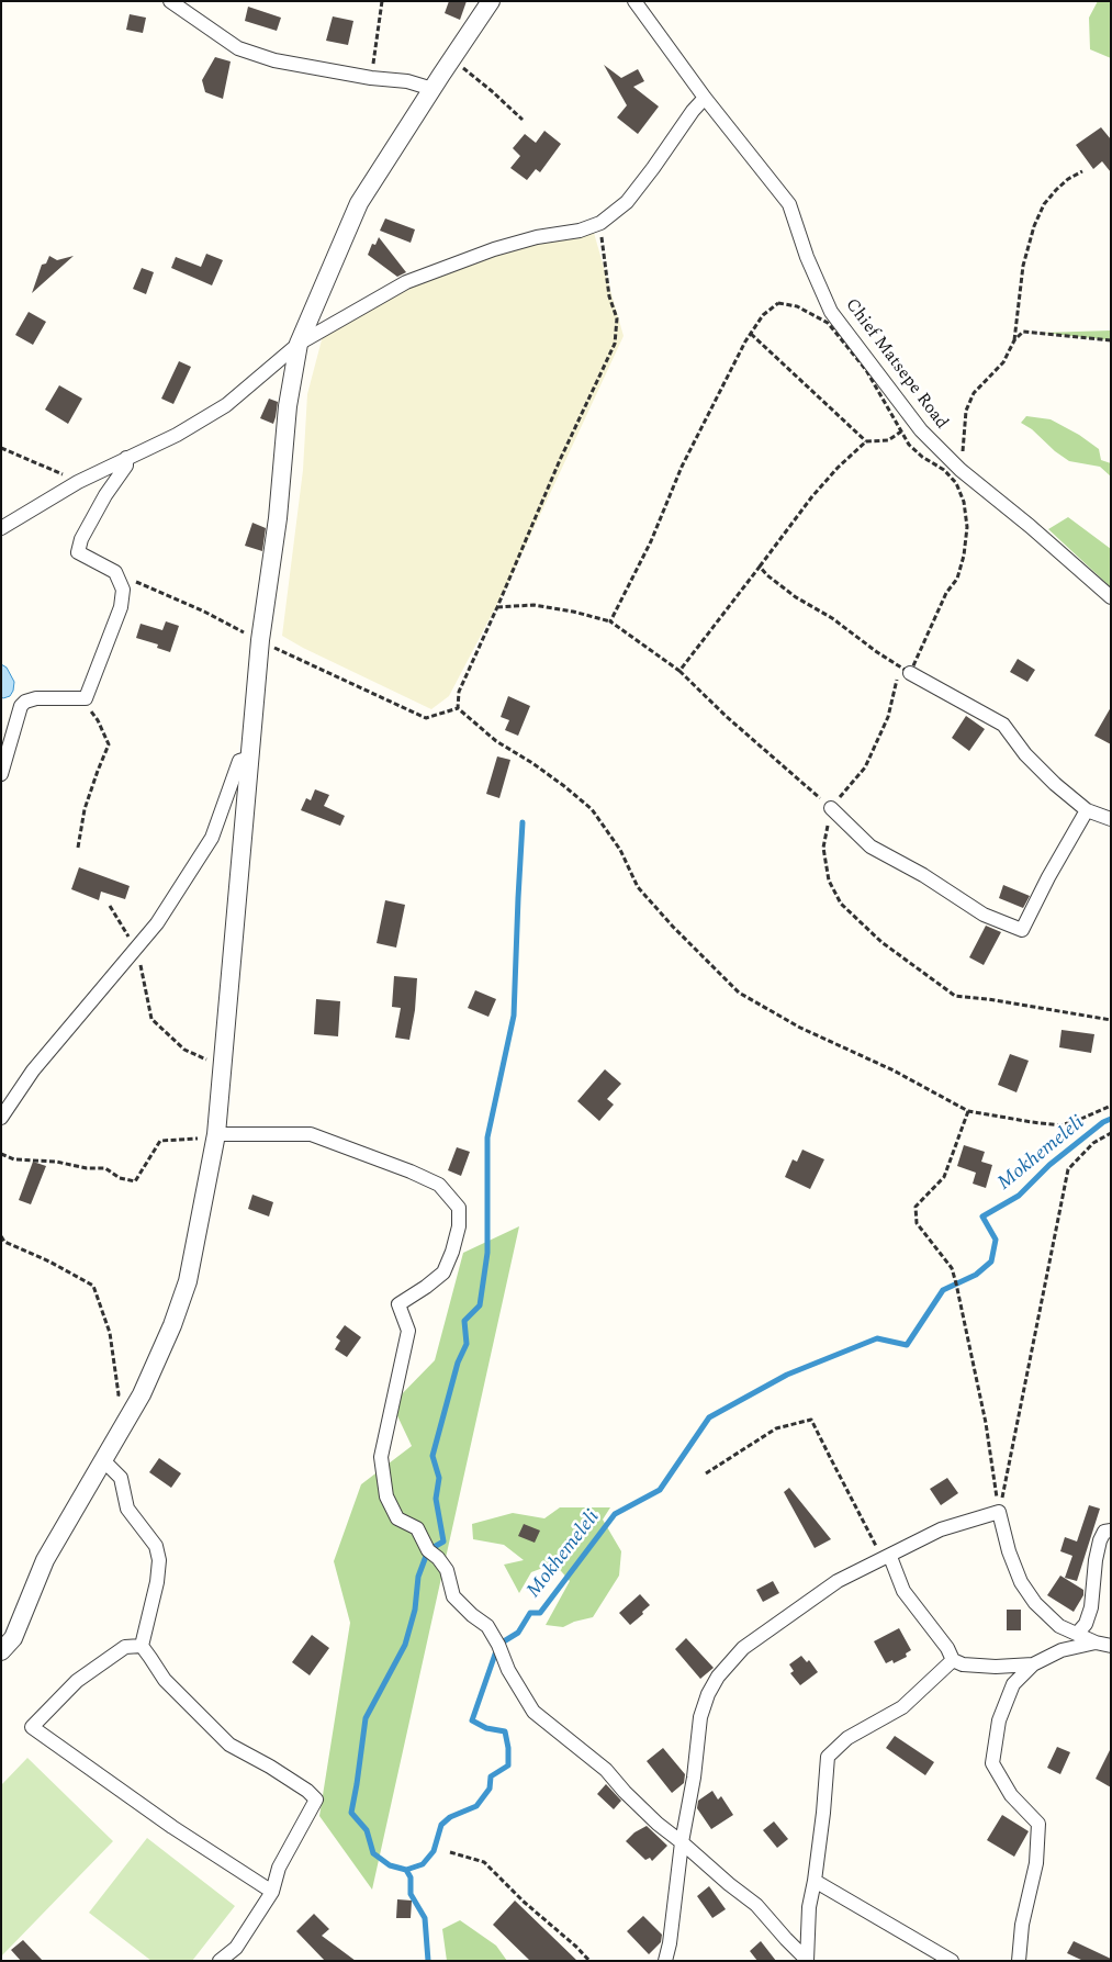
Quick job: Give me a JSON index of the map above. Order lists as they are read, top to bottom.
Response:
{
  "streets": {
    "street": ["Chief Matsepe Road"]
  },
  "water": ["Mokhemeleli"]
}
